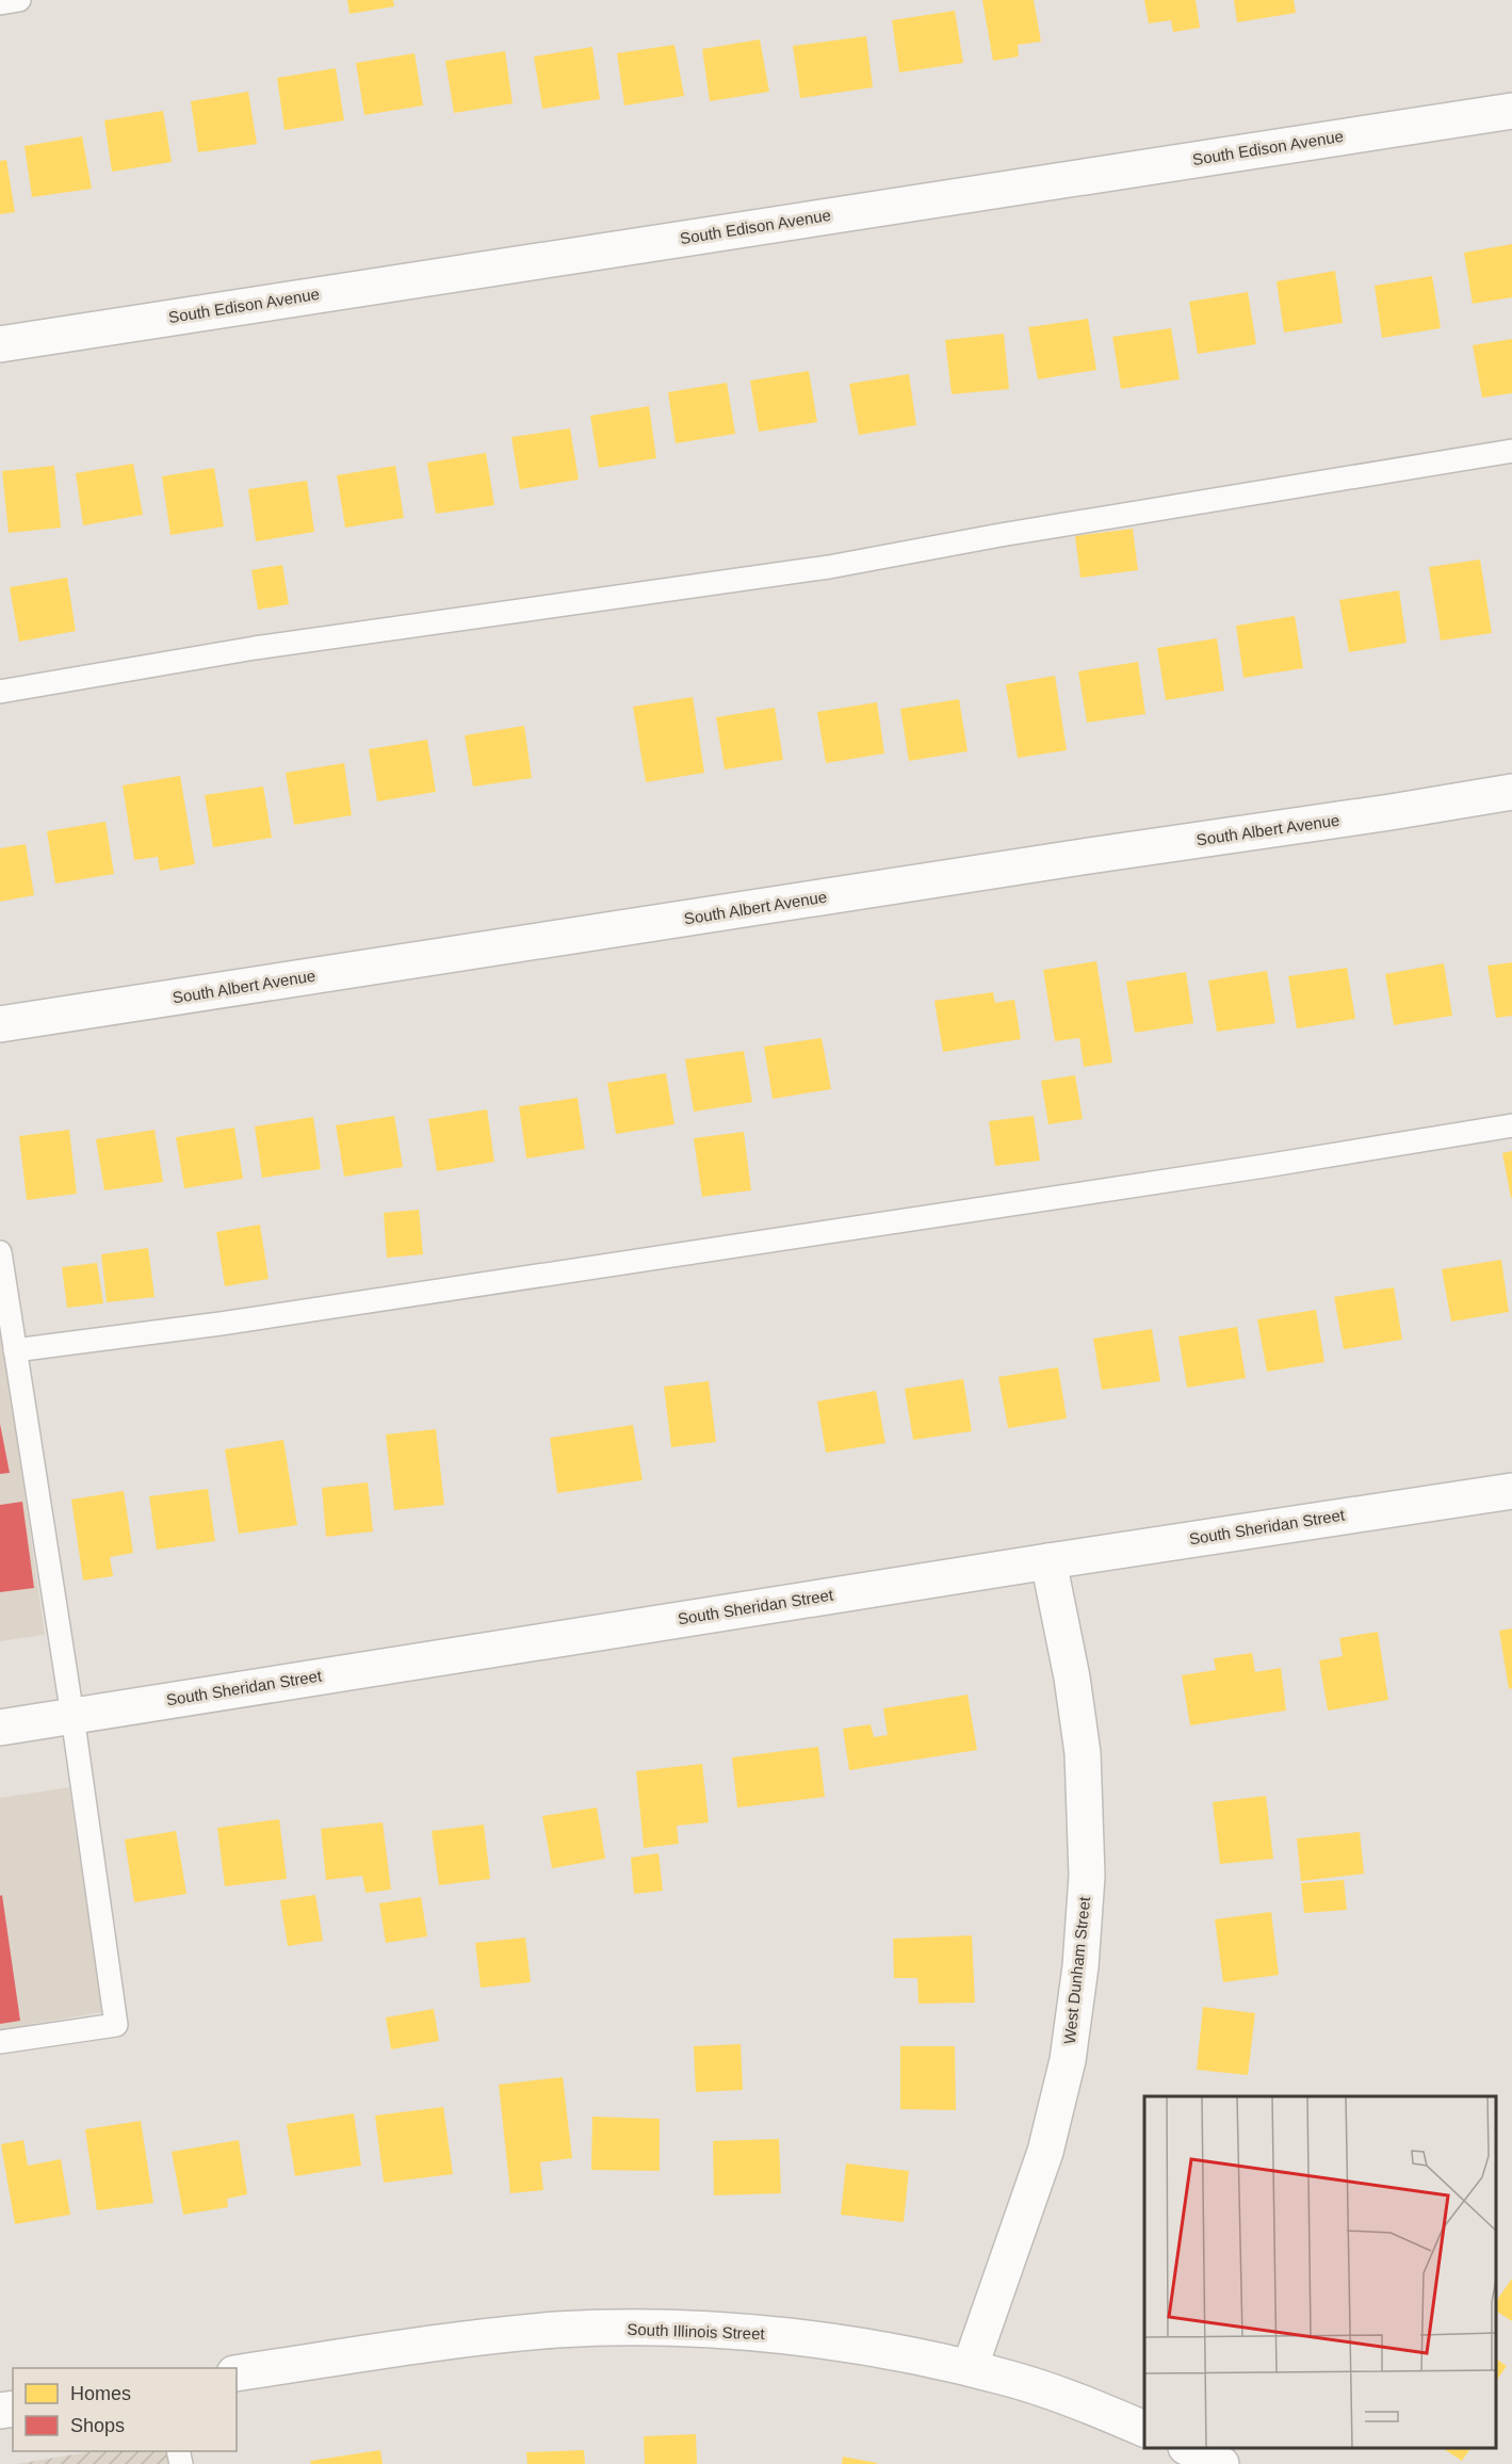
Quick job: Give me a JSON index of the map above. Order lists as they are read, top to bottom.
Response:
{
  "streets": {
    "street": [
      "South Edison Avenue",
      "South Albert Avenue",
      "South Sheridan Street",
      "West Dunham Street",
      "South Illinois Street"
    ]
  },
  "crossings": [
    ["South Sheridan Street", "West Dunham Street"],
    ["West Dunham Street", "South Illinois Street"]
  ],
  "legend": ["Homes", "Shops"]
}
